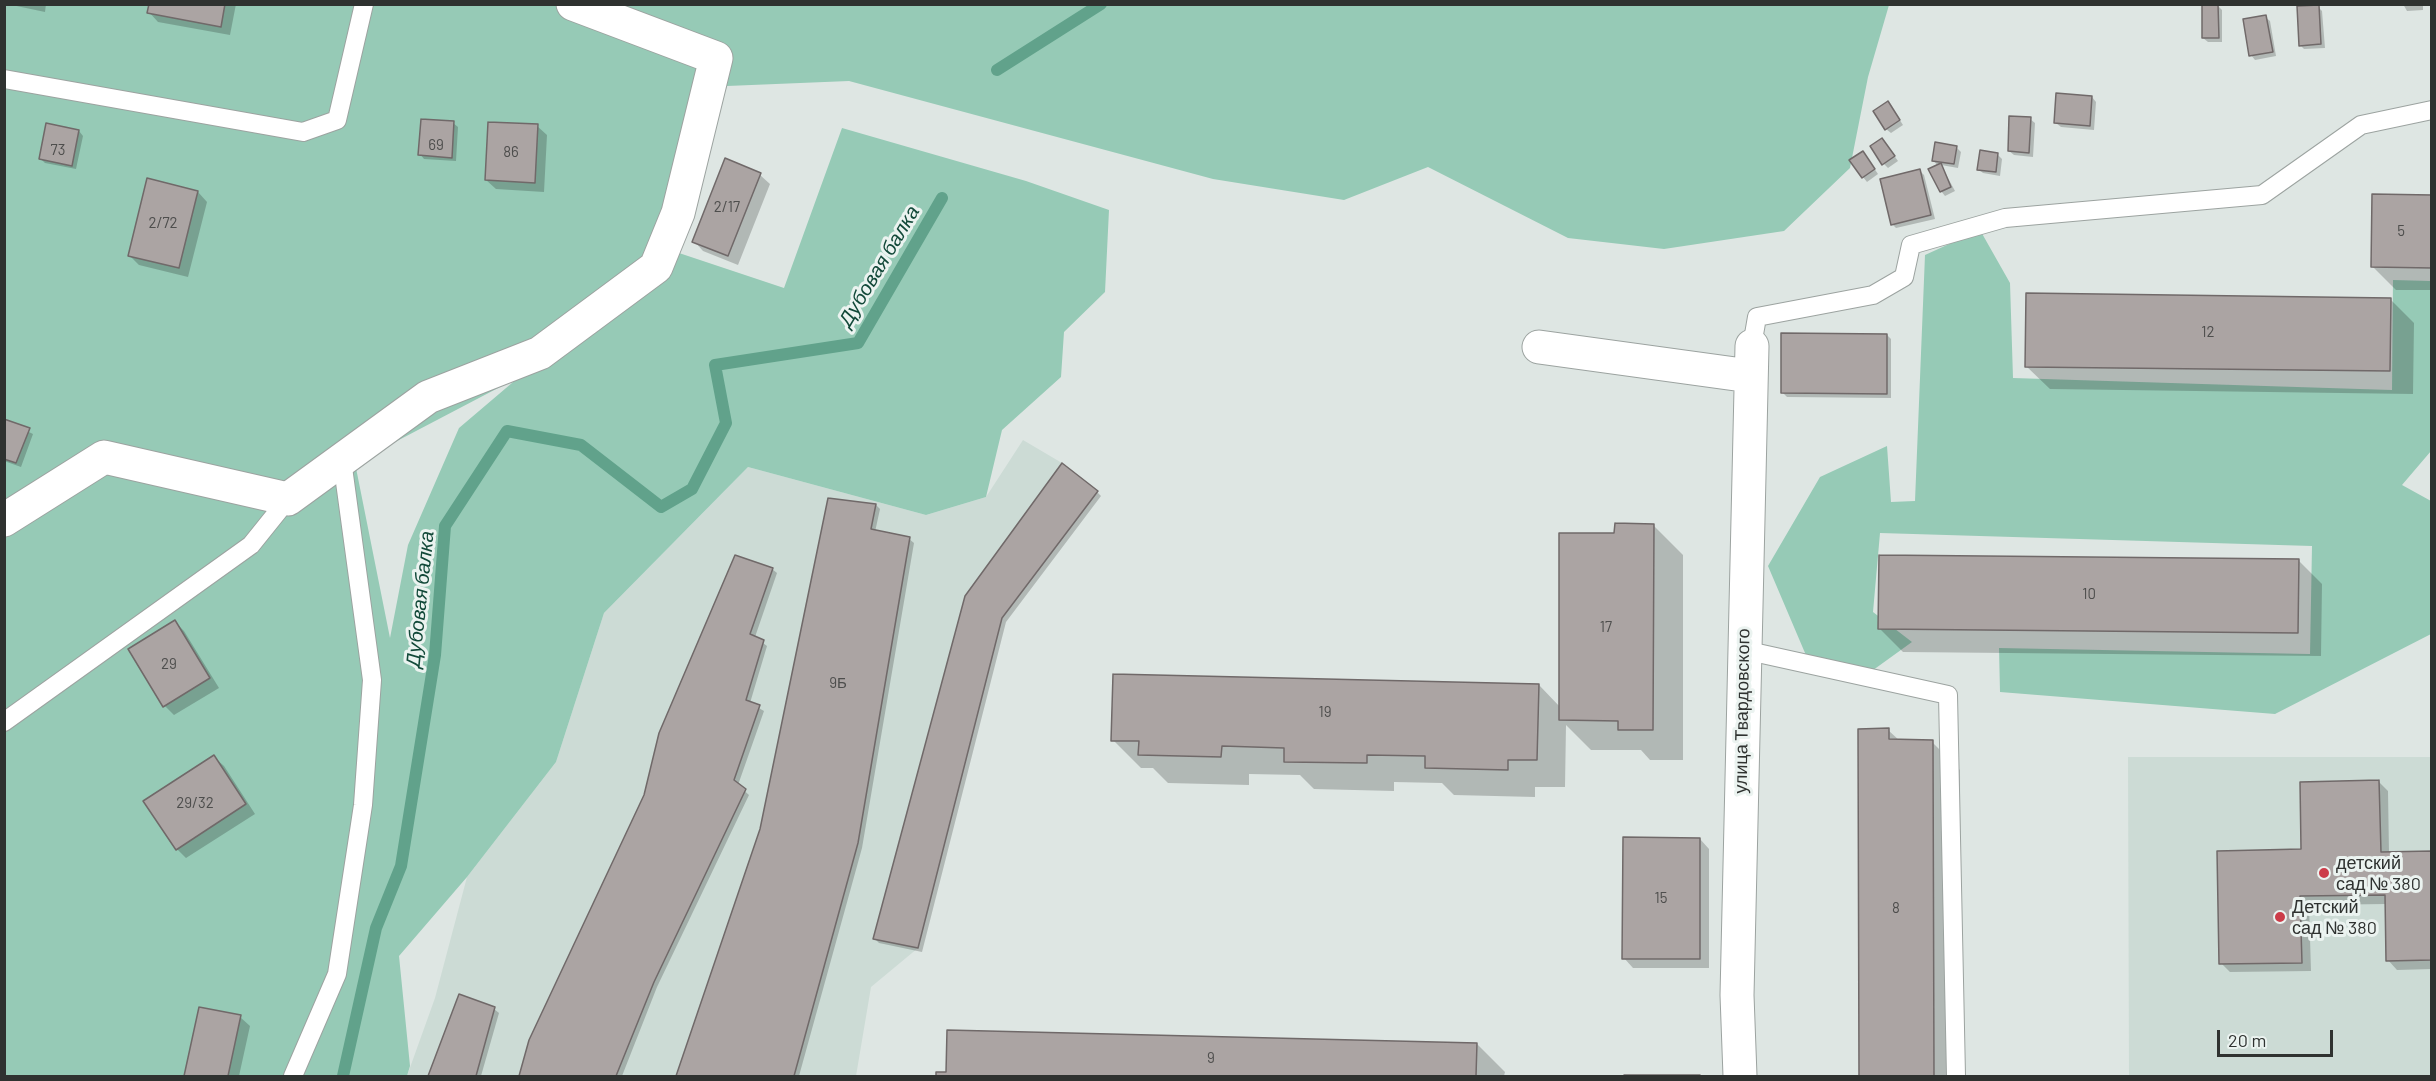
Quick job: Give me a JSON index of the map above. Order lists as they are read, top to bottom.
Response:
{
  "streets": {
    "street": ["улица Твардовского"]
  },
  "water": ["Дубовая балка"],
  "places": ["детский сад № 380", "Детский сад № 380"],
  "house_numbers": [
    "69",
    "73",
    "86",
    "2/17",
    "2/72",
    "5",
    "12",
    "10",
    "17",
    "29",
    "9Б",
    "19",
    "29/32",
    "15",
    "8",
    "9"
  ],
  "scale_bar": "20 m"
}
